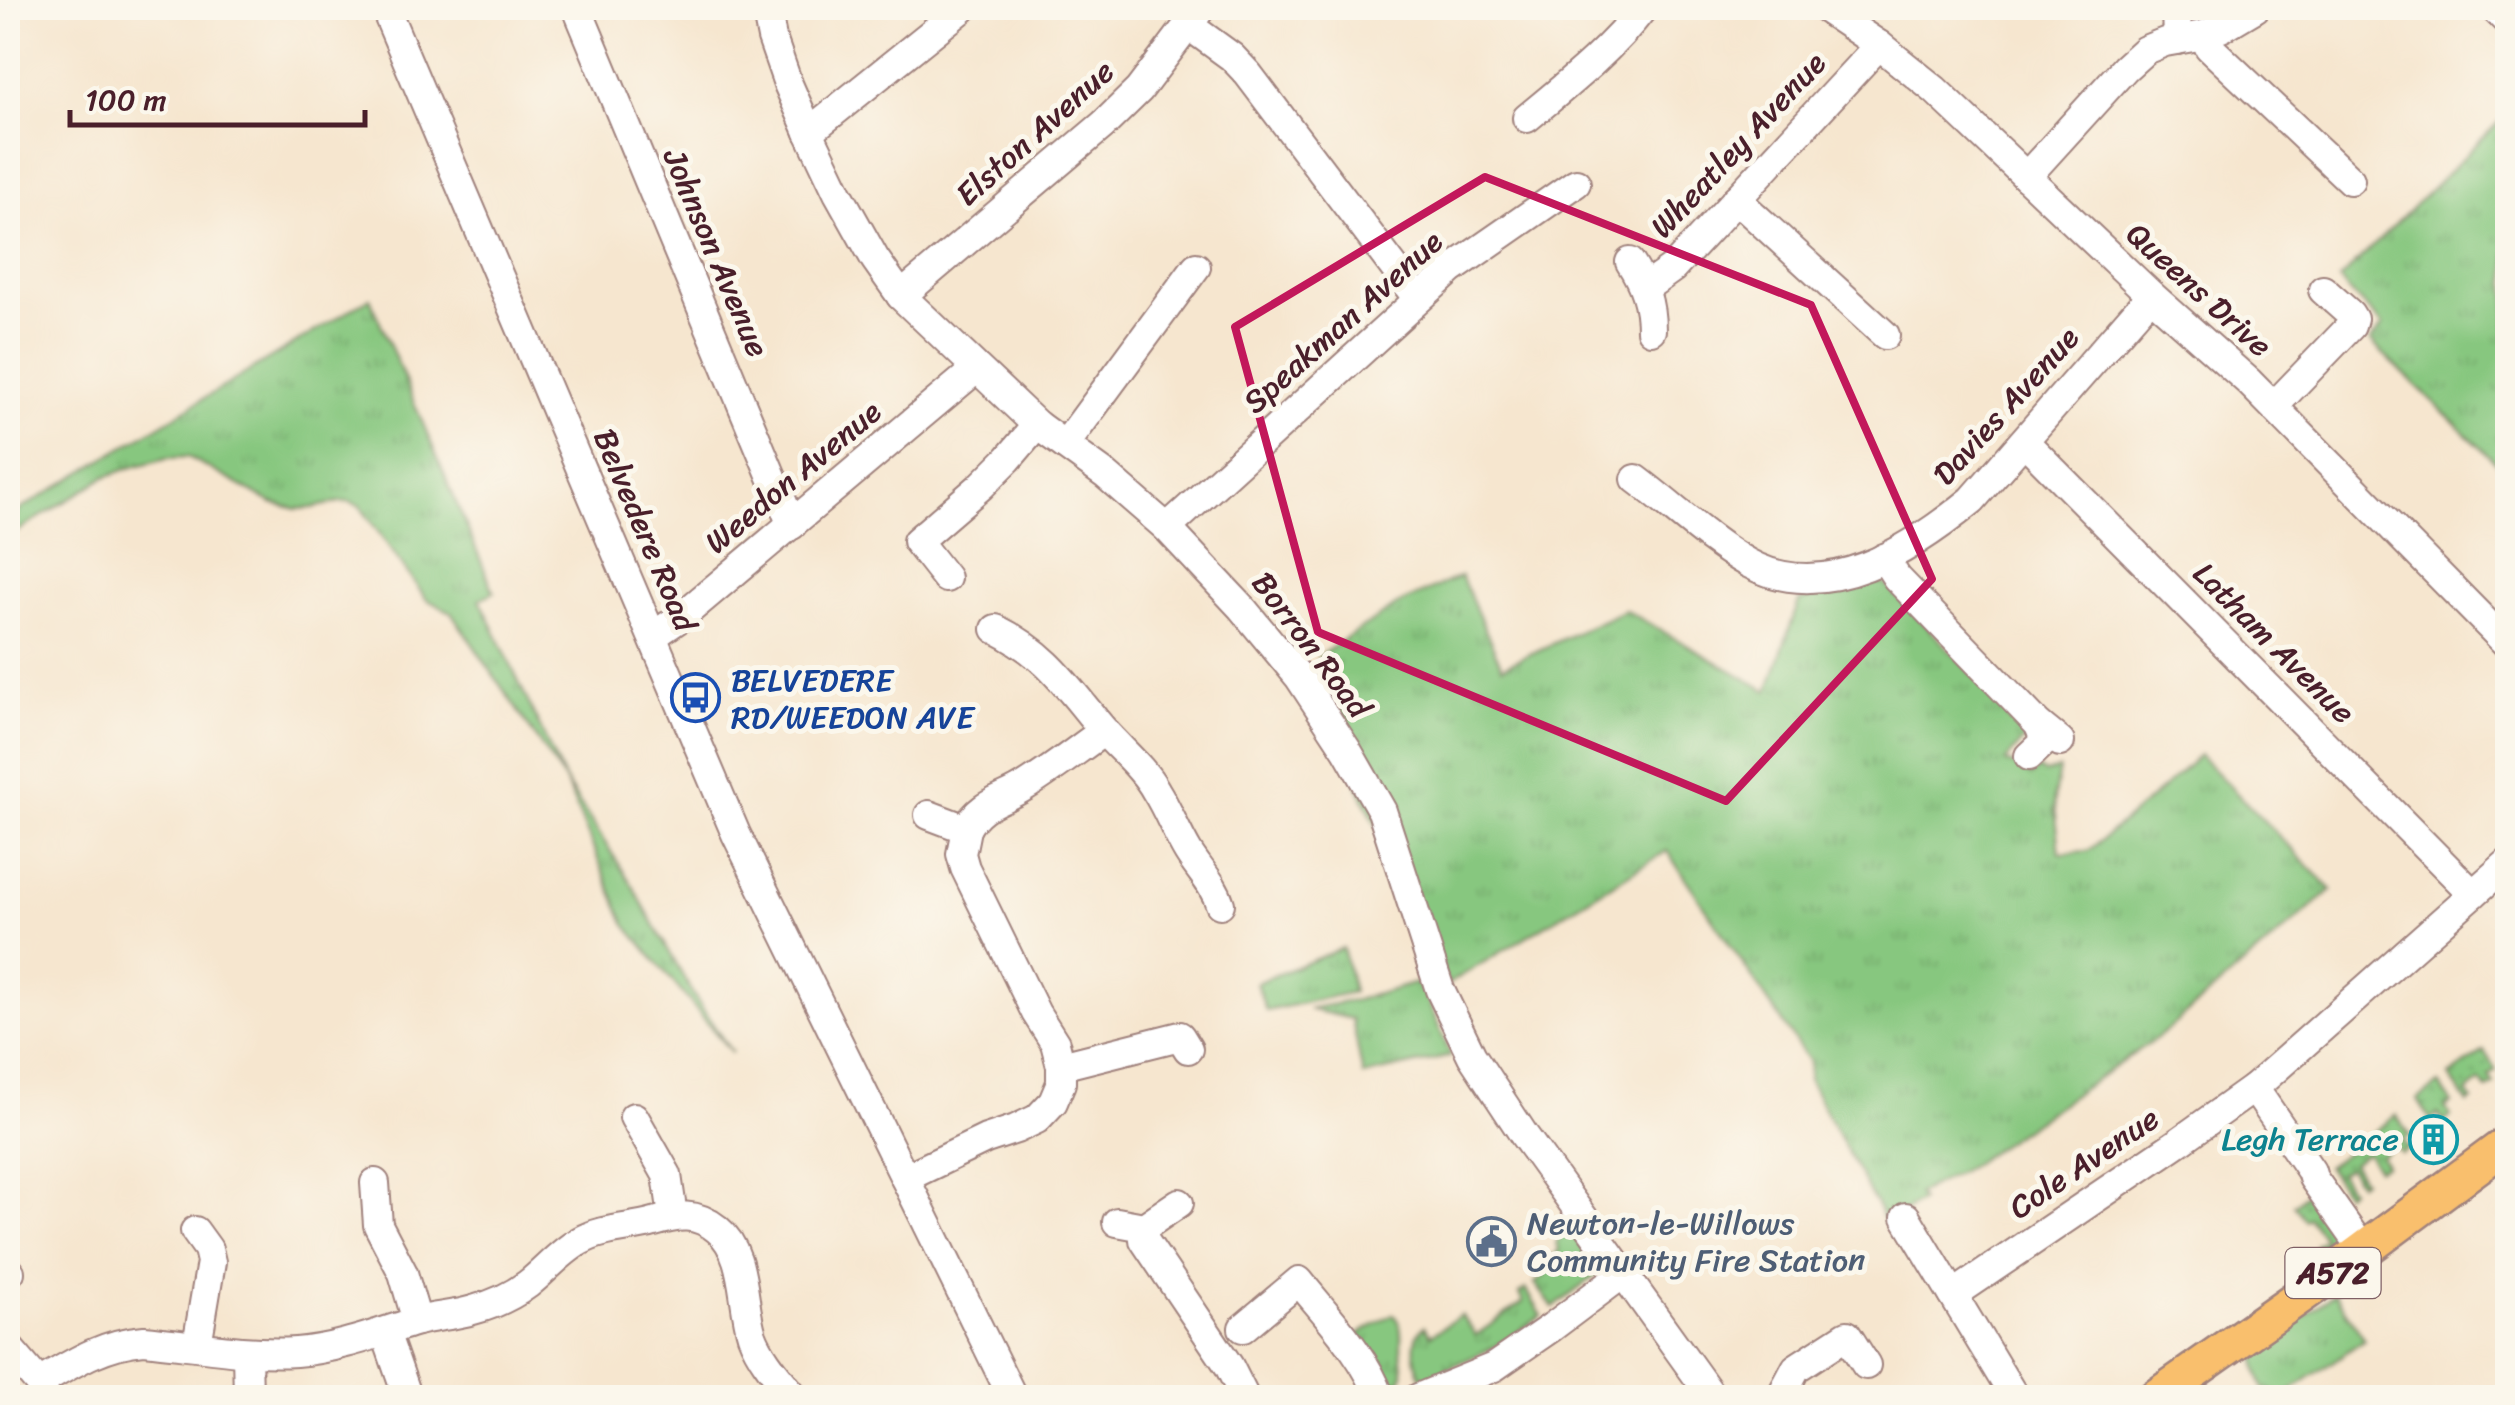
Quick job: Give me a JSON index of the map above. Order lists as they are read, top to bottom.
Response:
{
  "streets": {
    "main road": ["A572"],
    "street": [
      "Elston Avenue",
      "Wheatley Avenue",
      "Johnson Avenue",
      "Queens Drive",
      "Speakman Avenue",
      "Davies Avenue",
      "Weedon Avenue",
      "Belvedere Road",
      "Latham Avenue",
      "Borron Road",
      "Cole Avenue"
    ]
  },
  "crossings": [
    ["Elston Avenue", "Borron Road"],
    ["Wheatley Avenue", "Queens Drive"],
    ["Johnson Avenue", "Weedon Avenue"],
    ["Queens Drive", "Davies Avenue"],
    ["Speakman Avenue", "Borron Road"],
    ["Davies Avenue", "Latham Avenue"],
    ["Weedon Avenue", "Belvedere Road"],
    ["Weedon Avenue", "Borron Road"],
    ["Latham Avenue", "Cole Avenue"]
  ],
  "places": {
    "bus stop": ["BELVEDERE RD/WEEDON AVE"],
    "building": ["Legh Terrace"],
    "public building": ["Newton-le-Willows Community Fire Station"]
  },
  "scale_bar": "100 m"
}
